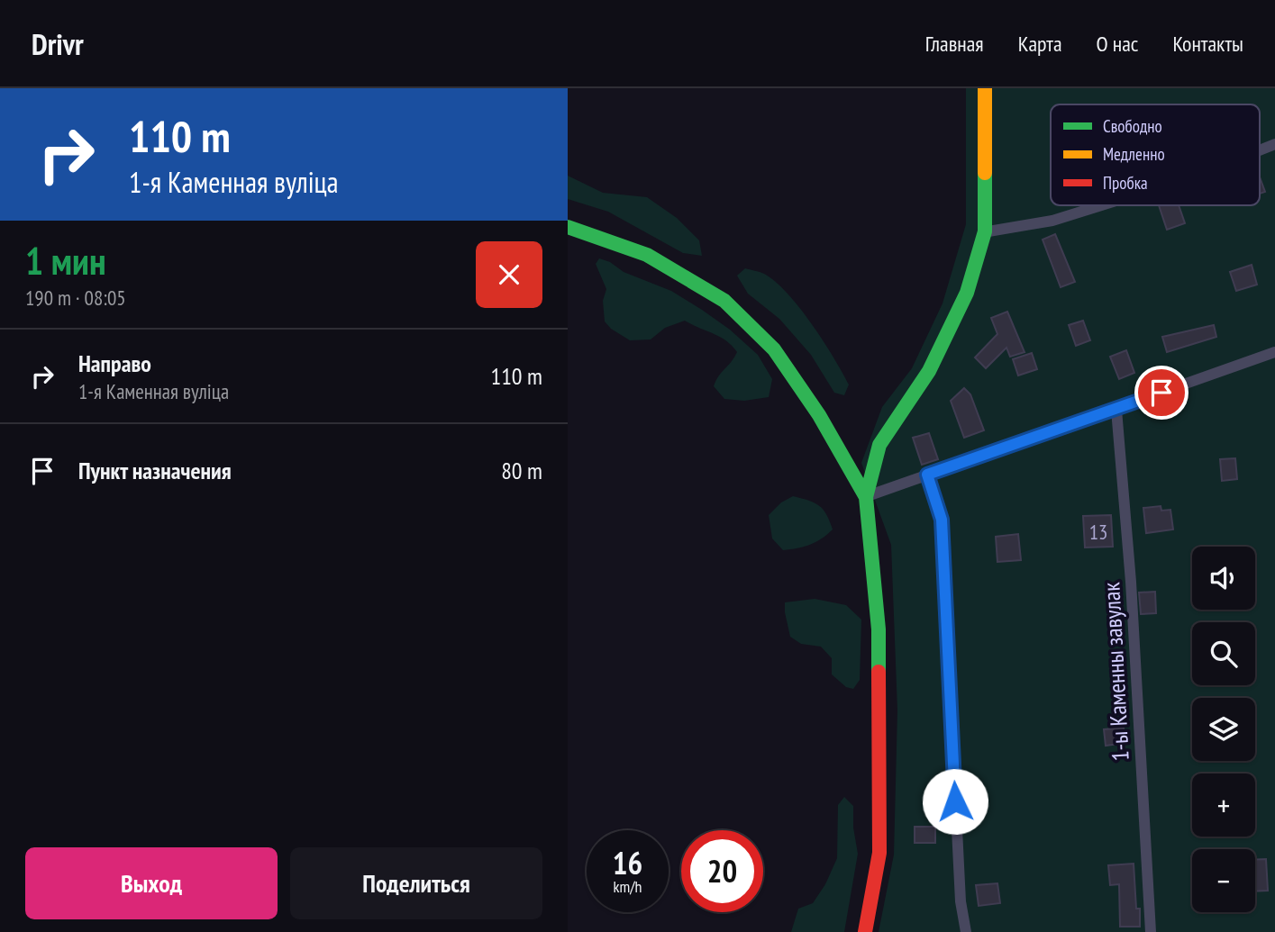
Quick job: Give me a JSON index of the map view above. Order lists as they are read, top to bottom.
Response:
{
  "streets": {
    "lane": ["1-ы Каменны завулак"]
  },
  "house_numbers": ["13"],
  "legend": ["Свободно", "Медленно", "Пробка"],
  "page": {
    "header": "Drivr",
    "nav": [
      "Главная",
      "Карта",
      "О нас",
      "Контакты"
    ],
    "turn": ["110 m", "1-я Каменная вуліца"],
    "heading": ["1 мин", "190 m · 08:05"],
    "list": [
      {
        "name": "Направо",
        "note": "1-я Каменная вуліца",
        "value": "110 m"
      },
      {
        "name": "Пункт назначения",
        "value": "80 m"
      }
    ],
    "map_buttons": ["+", "−"],
    "speed": "16 km/h",
    "limit": "20",
    "buttons": ["Выход", "Поделиться"]
  }
}
